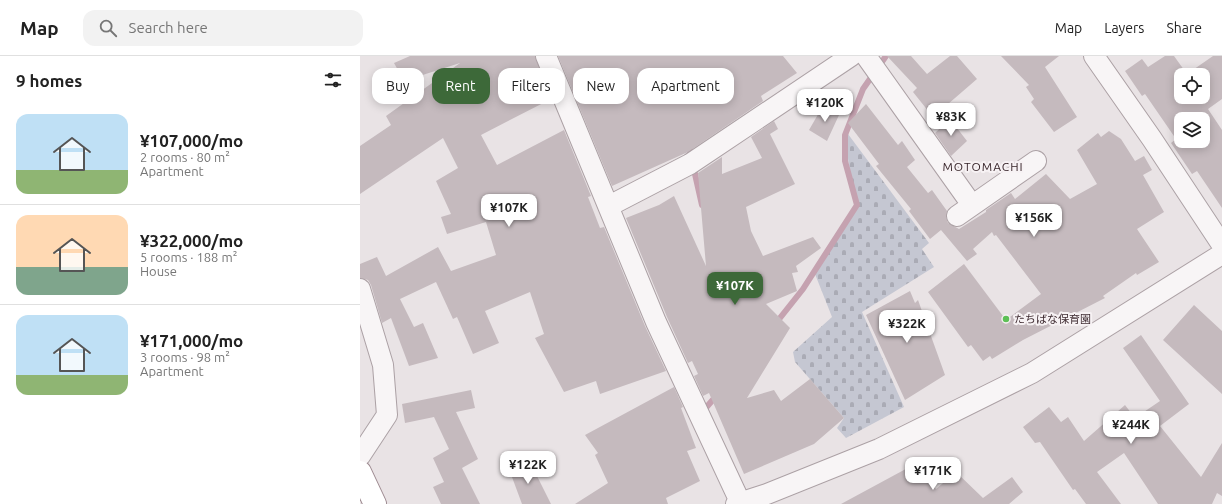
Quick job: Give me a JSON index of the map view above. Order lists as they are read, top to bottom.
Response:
{
  "districts": ["MOTOMACHI"],
  "places": ["たちばな保育園"],
  "page": {
    "header": "Map",
    "search": "Search here",
    "nav": ["Map", "Layers", "Share"],
    "heading": "9 homes",
    "chip": [
      "Buy",
      "Rent",
      "Filters",
      "New",
      "Apartment"
    ],
    "price": [
      "¥120K",
      "¥83K",
      "¥107K",
      "¥156K",
      "¥107K",
      "¥322K",
      "¥244K",
      "¥122K",
      "¥171K"
    ],
    "list": [
      {
        "name": "¥107,000/mo",
        "note": "2 rooms · 80 m² · Apartment"
      },
      {
        "name": "¥322,000/mo",
        "note": "5 rooms · 188 m² · House"
      },
      {
        "name": "¥171,000/mo",
        "note": "3 rooms · 98 m² · Apartment"
      }
    ]
  }
}
